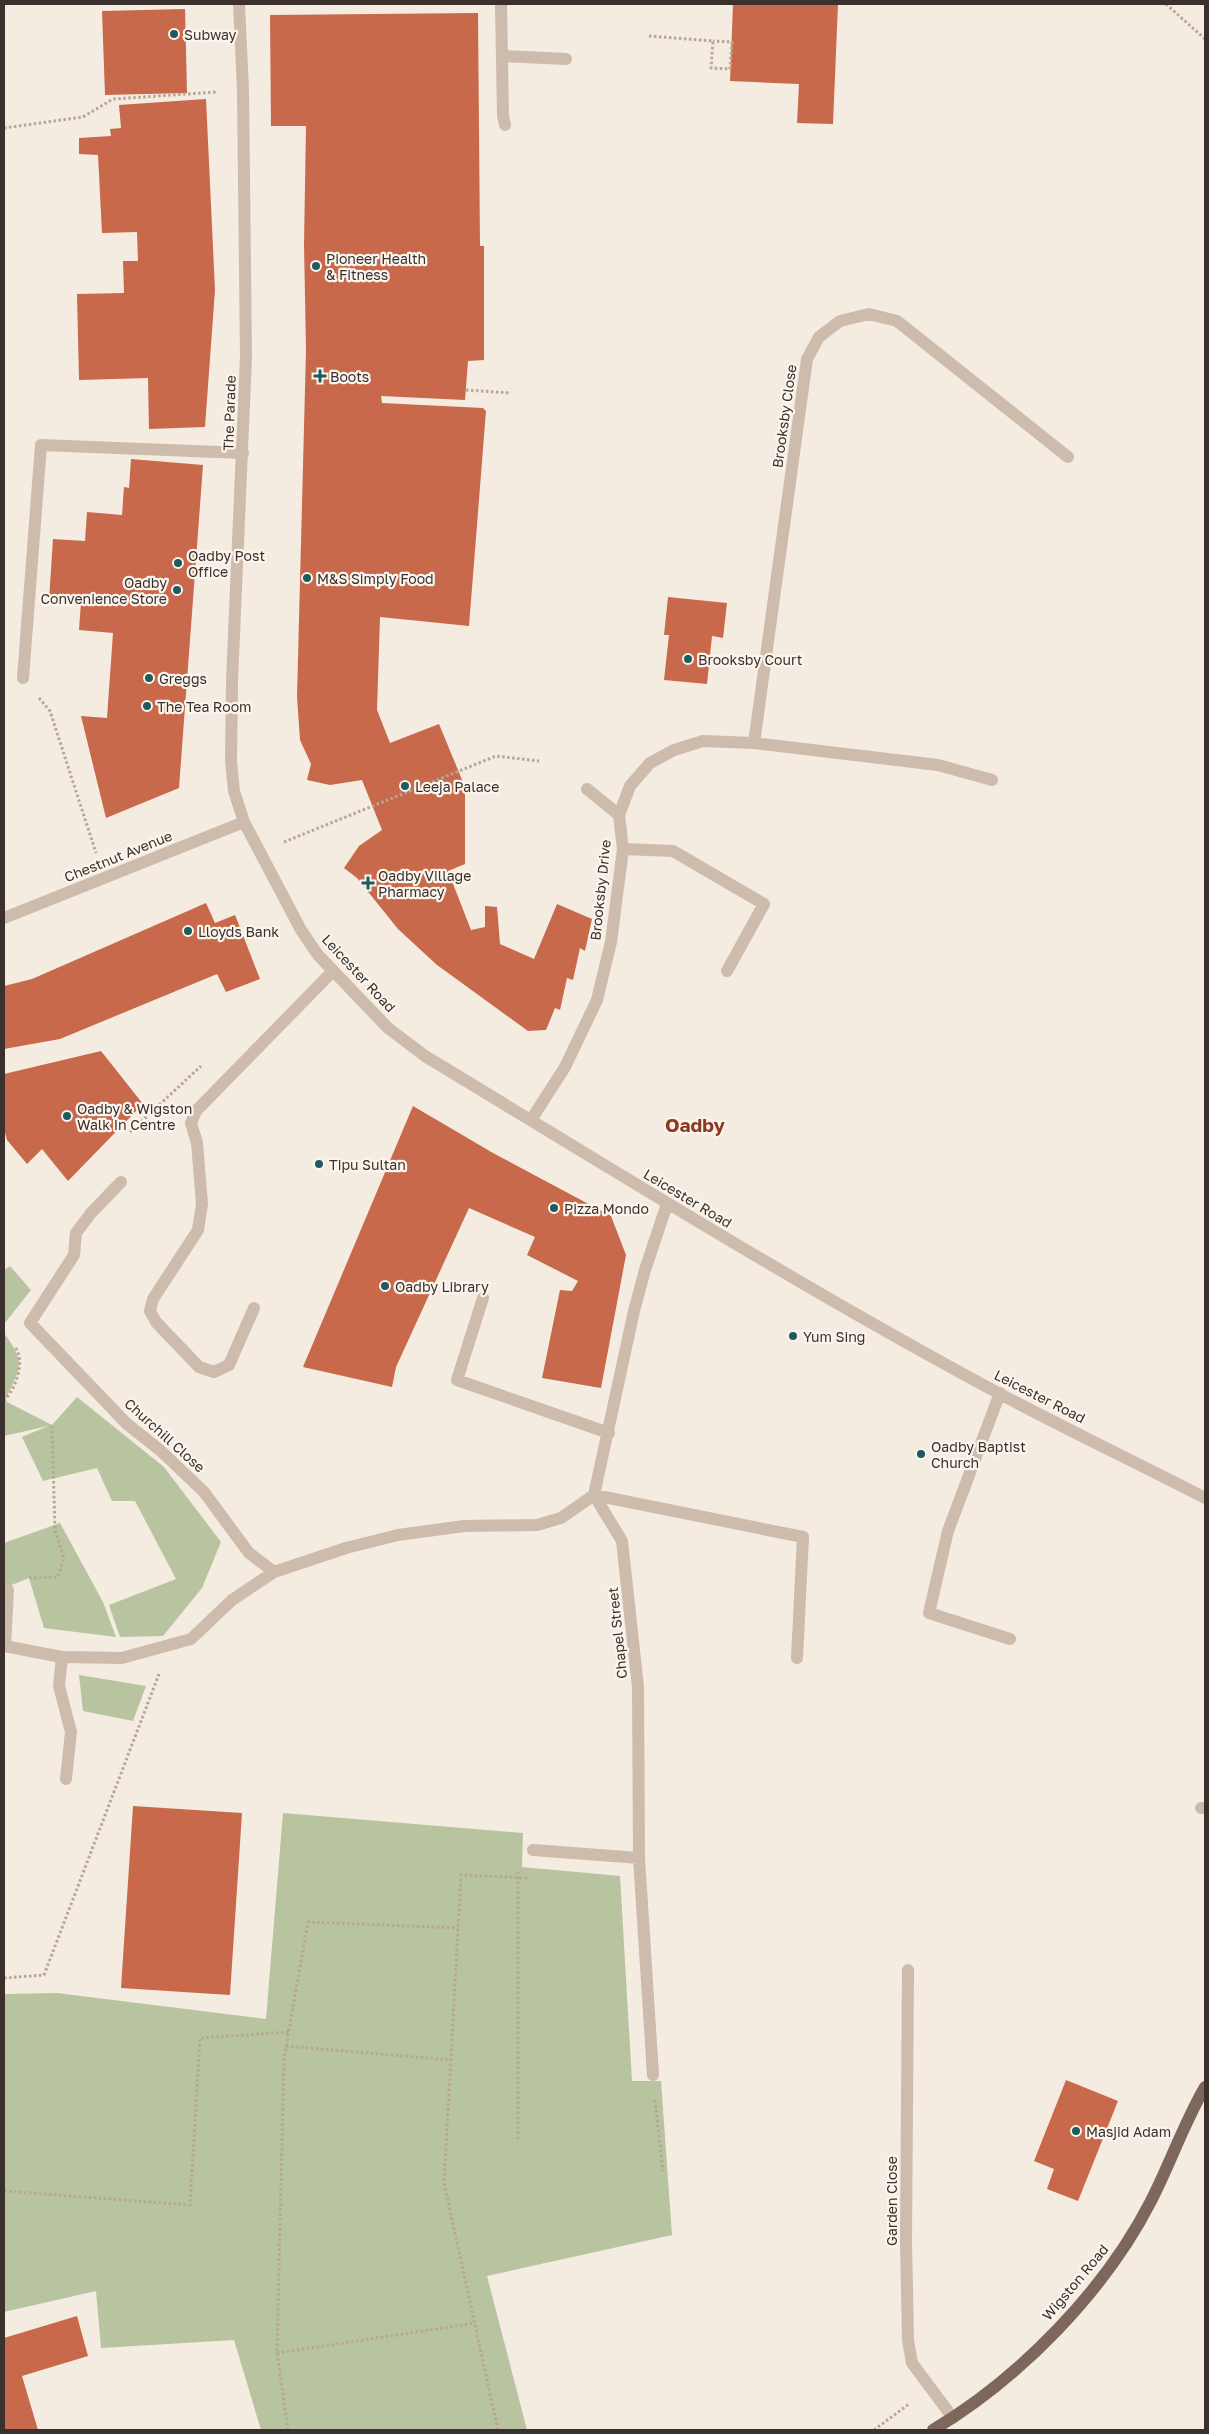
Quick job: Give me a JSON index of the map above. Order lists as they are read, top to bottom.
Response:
{
  "streets": {
    "main road": ["Wigston Road"],
    "street": [
      "The Parade",
      "Brooksby Close",
      "Chestnut Avenue",
      "Brooksby Drive",
      "Leicester Road",
      "Churchill Close",
      "Chapel Street",
      "Garden Close"
    ]
  },
  "crossings": [
    ["The Parade", "Chestnut Avenue"],
    ["The Parade", "Leicester Road"],
    ["Brooksby Close", "Brooksby Drive"],
    ["Chestnut Avenue", "Leicester Road"],
    ["Brooksby Drive", "Leicester Road"],
    ["Garden Close", "Wigston Road"]
  ],
  "districts": ["Oadby"],
  "places": {
    "other": [
      "Subway",
      "Pioneer Health & Fitness",
      "Oadby Post Office",
      "M&S Simply Food",
      "Oadby Convenience Store",
      "Brooksby Court",
      "Greggs",
      "The Tea Room",
      "Leeja Palace",
      "Lloyds Bank",
      "Oadby & Wigston Walk In Centre",
      "Tipu Sultan",
      "Pizza Mondo",
      "Oadby Library",
      "Yum Sing",
      "Oadby Baptist Church",
      "Masjid Adam"
    ],
    "health": ["Boots", "Oadby Village Pharmacy"]
  }
}
